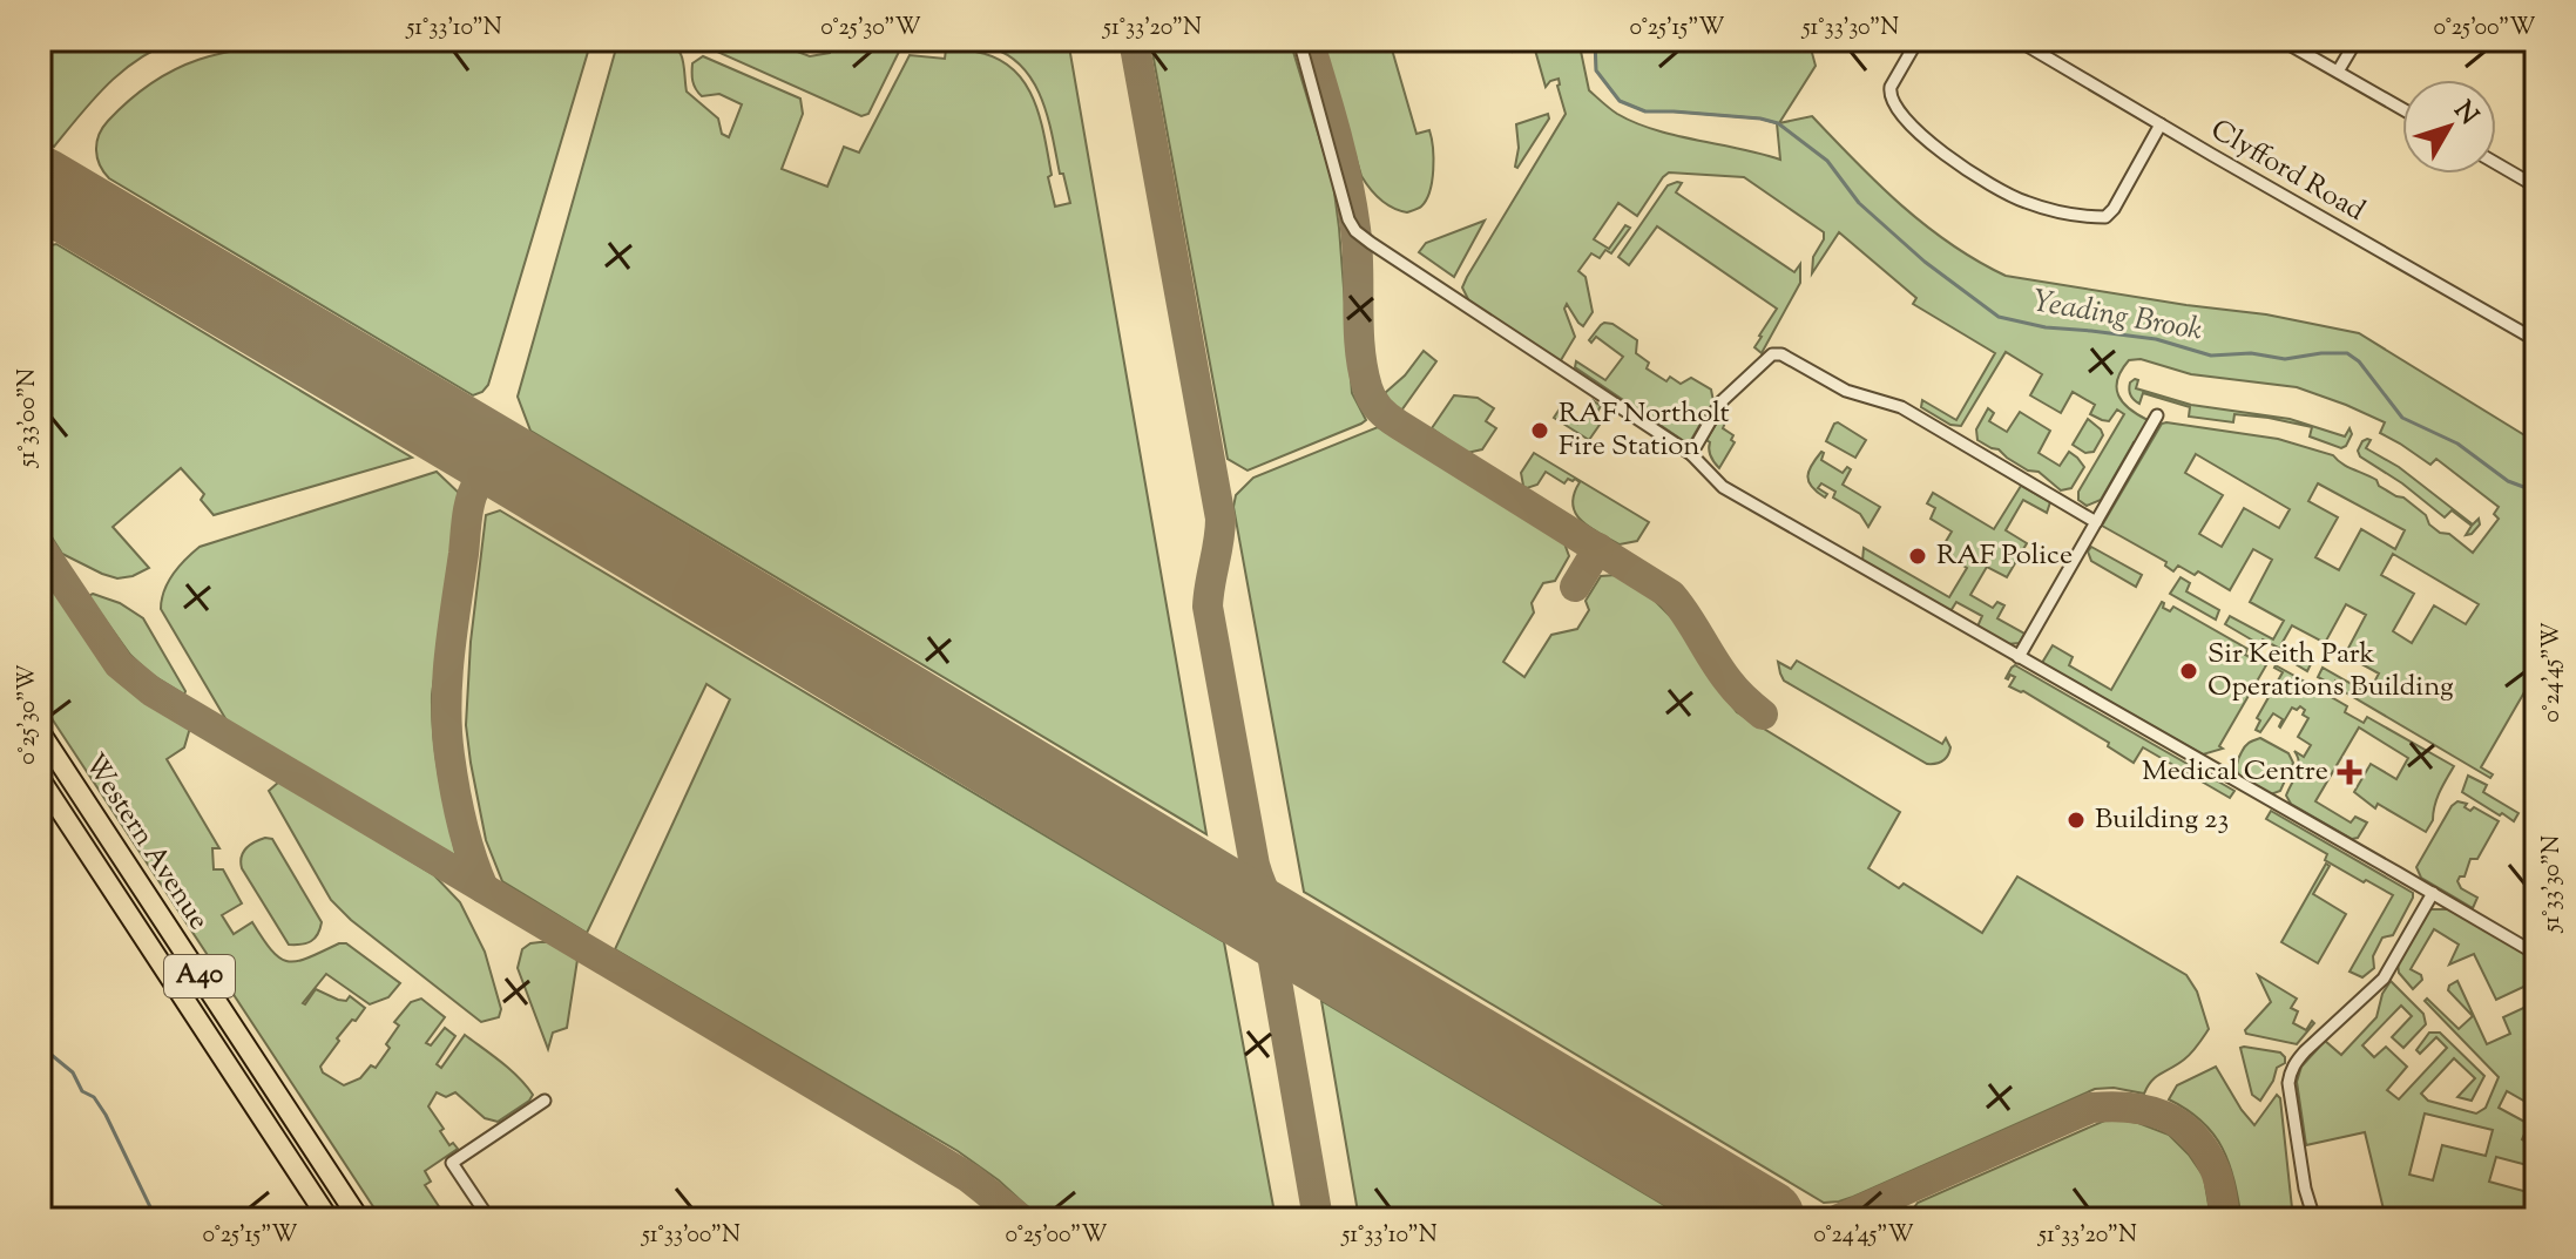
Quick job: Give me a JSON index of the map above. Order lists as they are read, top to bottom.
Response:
{
  "streets": {
    "highway": ["Western Avenue", "A40"],
    "street": ["Clyfford Road"]
  },
  "water": ["Yeading Brook"],
  "places": {
    "other": [
      "RAF Northolt Fire Station",
      "RAF Police",
      "Sir Keith Park Operations Building",
      "Building 23"
    ],
    "health": ["Medical Centre"]
  },
  "north": "top right",
  "coordinates": [
    "51°33'10\"N",
    "0°25'30\"W",
    "51°33'20\"N",
    "0°25'15\"W",
    "51°33'30\"N",
    "0°25'00\"W",
    "51°33'00\"N",
    "0°24'45\"W"
  ]
}
